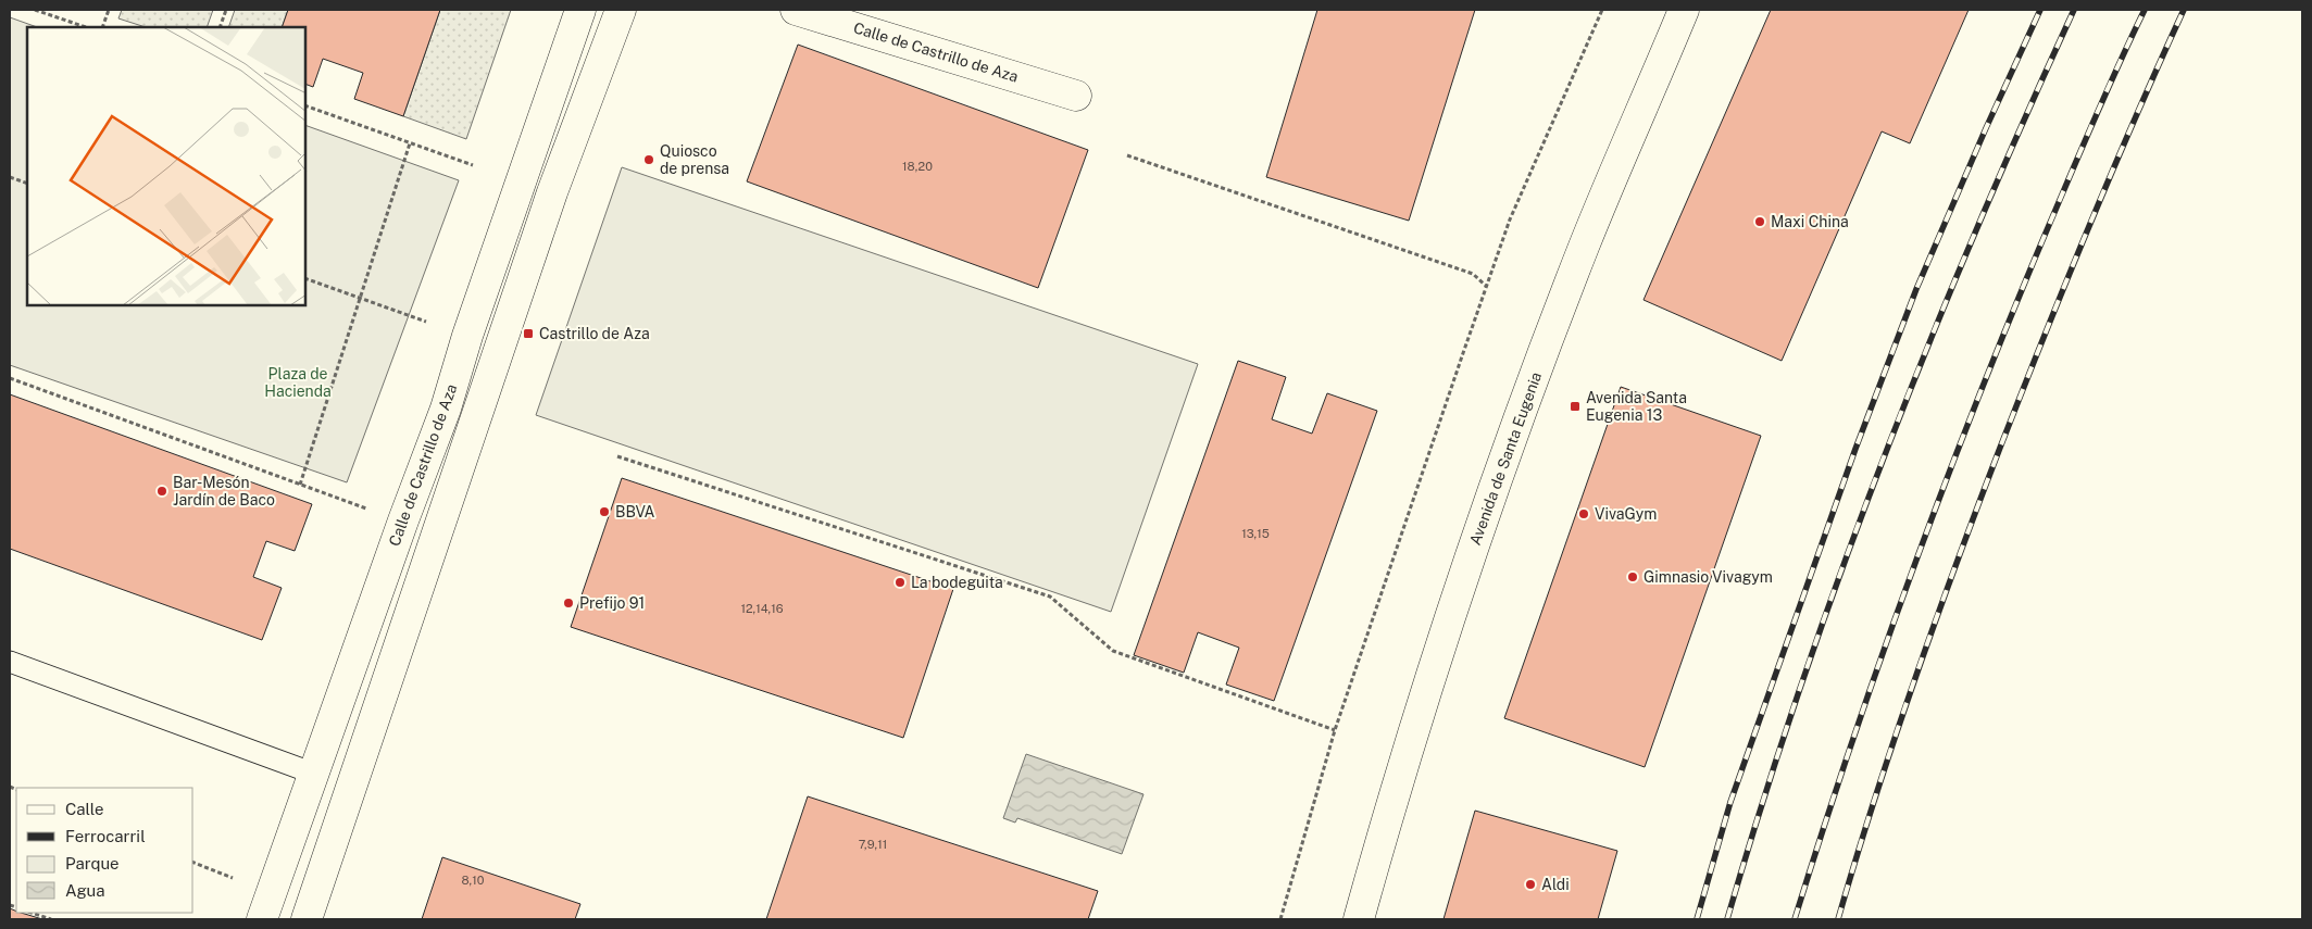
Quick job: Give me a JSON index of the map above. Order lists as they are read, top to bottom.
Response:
{
  "streets": {
    "street": ["Calle de Castrillo de Aza", "Avenida de Santa Eugenia"]
  },
  "parks": ["Plaza de Hacienda"],
  "places": {
    "other": [
      "Quiosco de prensa",
      "Maxi China",
      "Bar-Mesón Jardín de Baco",
      "BBVA",
      "VivaGym",
      "Gimnasio Vivagym",
      "La bodeguita",
      "Prefijo 91",
      "Aldi"
    ],
    "transit": ["Castrillo de Aza", "Avenida Santa Eugenia 13"]
  },
  "house_numbers": [
    "18,20",
    "13,15",
    "12,14,16",
    "7,9,11",
    "8,10"
  ],
  "legend": [
    "Calle",
    "Ferrocarril",
    "Parque",
    "Agua"
  ]
}
